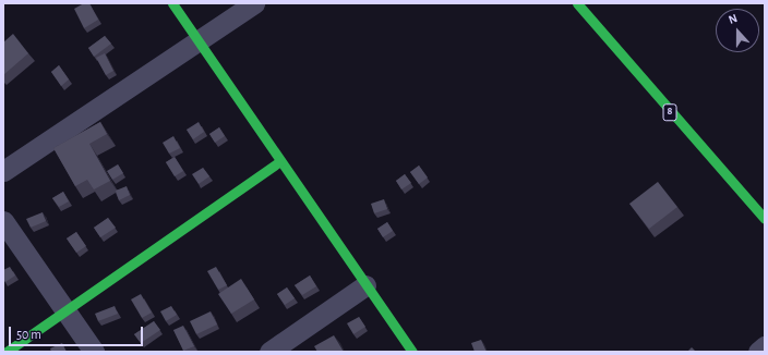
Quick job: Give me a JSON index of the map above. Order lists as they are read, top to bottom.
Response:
{
  "streets": {
    "street": ["8"]
  },
  "scale_bar": "50 m",
  "north": "top"
}
